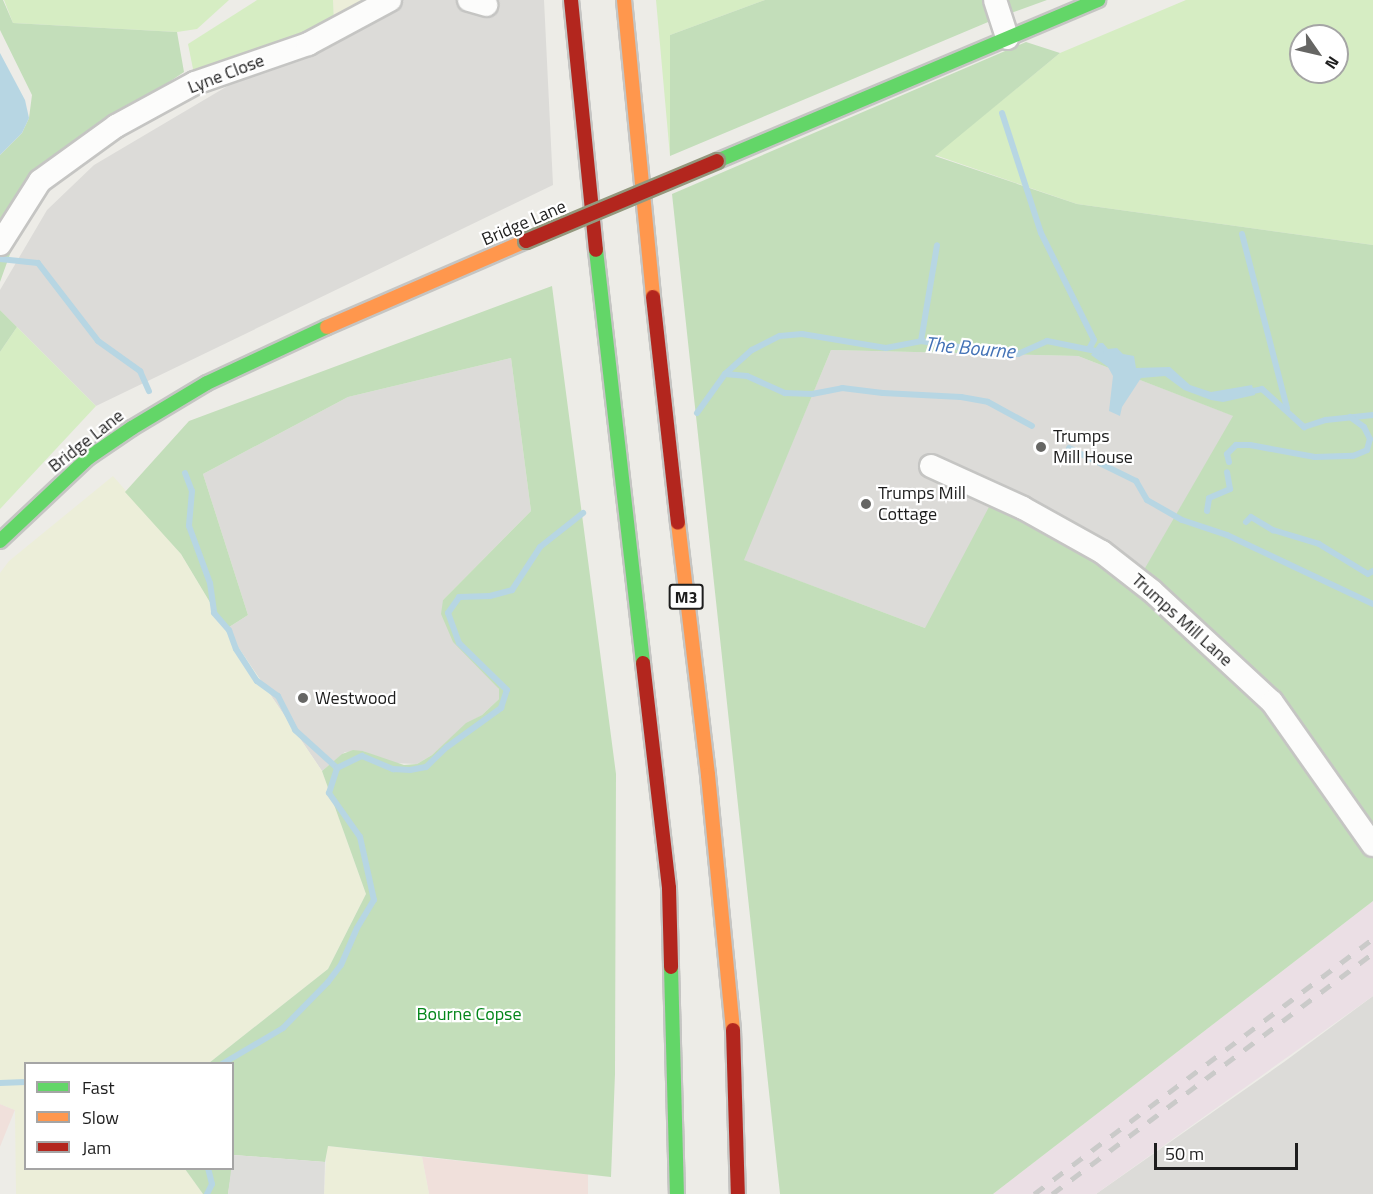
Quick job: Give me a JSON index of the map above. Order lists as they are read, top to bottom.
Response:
{
  "streets": {
    "main road": ["Bridge Lane", "M3"],
    "street": ["Lyne Close", "Trumps Mill Lane"]
  },
  "water": ["The Bourne"],
  "parks": ["Bourne Copse"],
  "places": ["Trumps Mill House", "Trumps Mill Cottage", "Westwood"],
  "legend": ["Fast", "Slow", "Jam"],
  "scale_bar": "50 m",
  "north": "bottom right"
}
